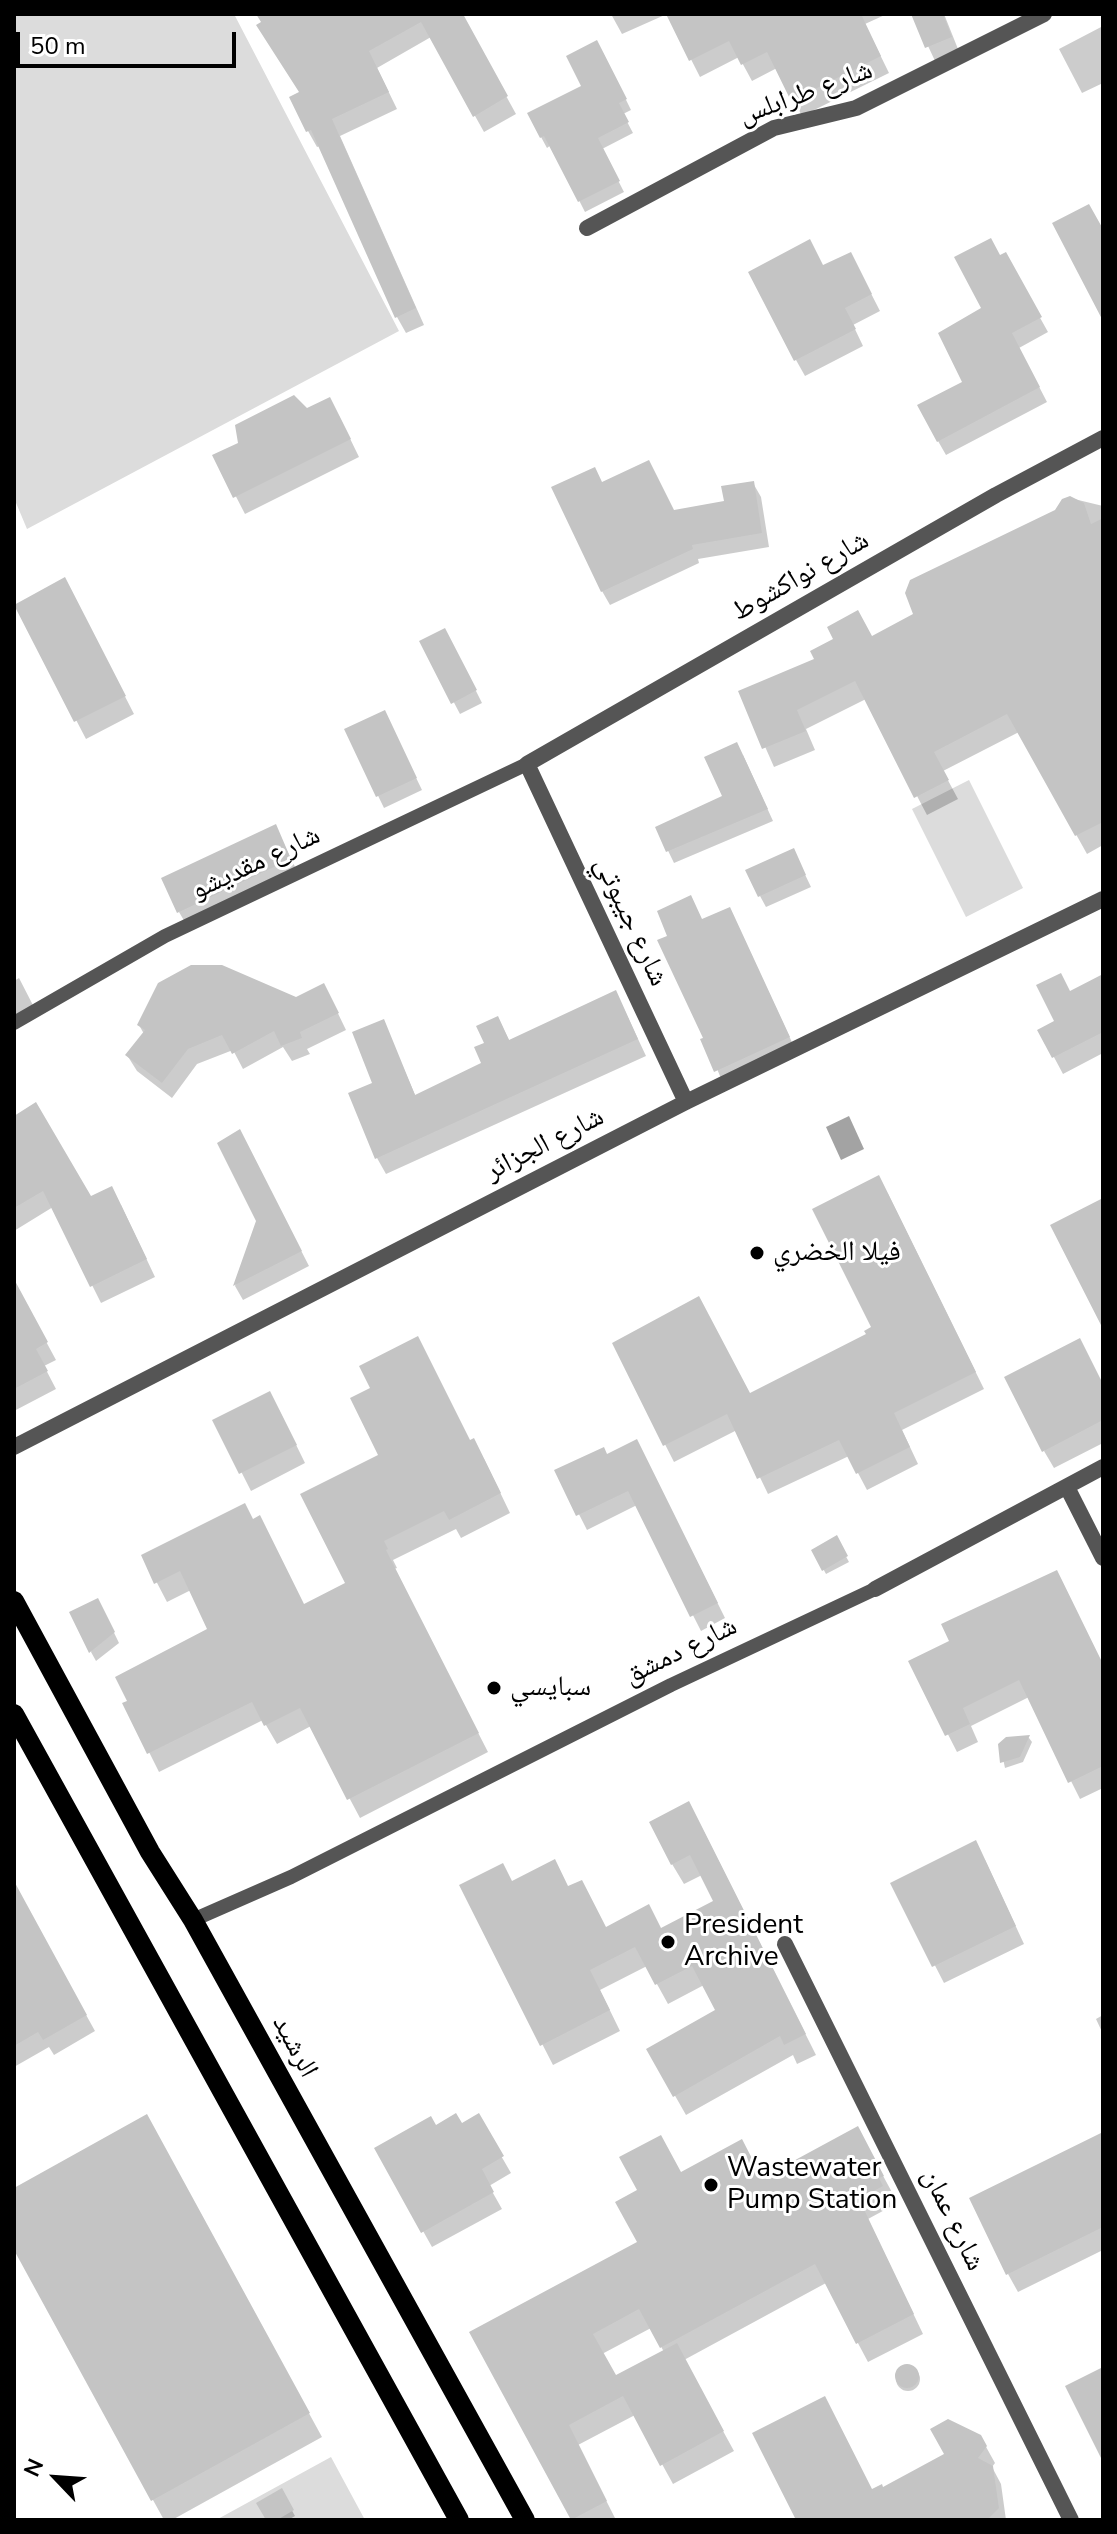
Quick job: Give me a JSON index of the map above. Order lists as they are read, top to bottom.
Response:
{
  "streets": {
    "main road": ["الرشيد"],
    "street": [
      "شارع طرابلس",
      "شارع نواكشوط",
      "شارع جيبوتي",
      "شارع الجزائر",
      "شارع دمشق",
      "شارع عمان"
    ],
    "lane": ["شارع مقديشو"]
  },
  "crossings": [
    ["شارع نواكشوط", "شارع مقديشو"],
    ["شارع نواكشوط", "شارع جيبوتي"],
    ["شارع مقديشو", "شارع جيبوتي"],
    ["شارع جيبوتي", "شارع الجزائر"],
    ["شارع دمشق", "الرشيد"]
  ],
  "places": [
    "فيلا الخضري",
    "سبايسي",
    "President Archive",
    "Wastewater Pump Station"
  ],
  "scale_bar": "50 m",
  "north": "top left"
}
